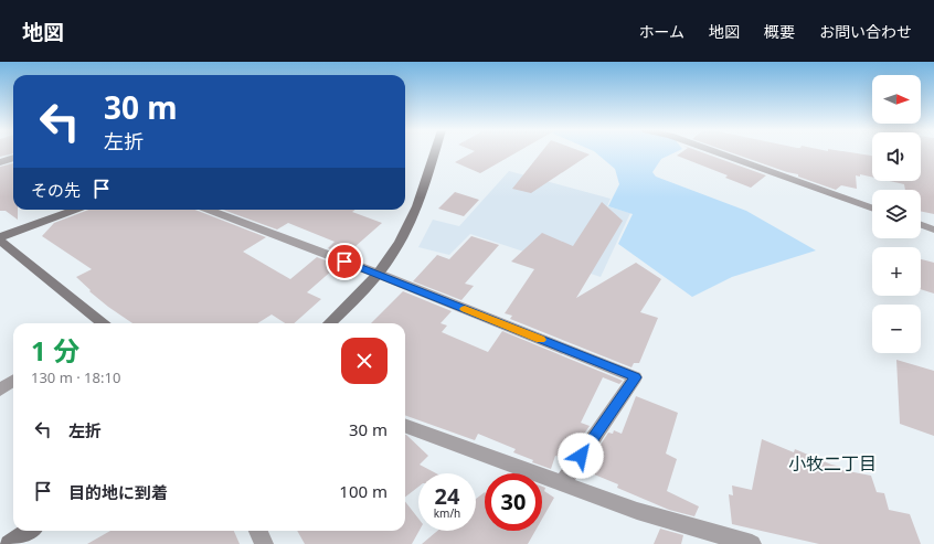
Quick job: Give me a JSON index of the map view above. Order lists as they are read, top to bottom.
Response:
{
  "districts": ["小牧二丁目"],
  "north": "right",
  "page": {
    "header": "地図",
    "nav": [
      "ホーム",
      "地図",
      "概要",
      "お問い合わせ"
    ],
    "map_buttons": ["+", "−"],
    "turn": ["30 m", "左折"],
    "then": "その先",
    "heading": ["1 分", "130 m · 18:10"],
    "list": [
      {
        "name": "左折",
        "value": "30 m"
      },
      {
        "name": "目的地に到着",
        "value": "100 m"
      }
    ],
    "speed": "24 km/h",
    "limit": "30"
  }
}
